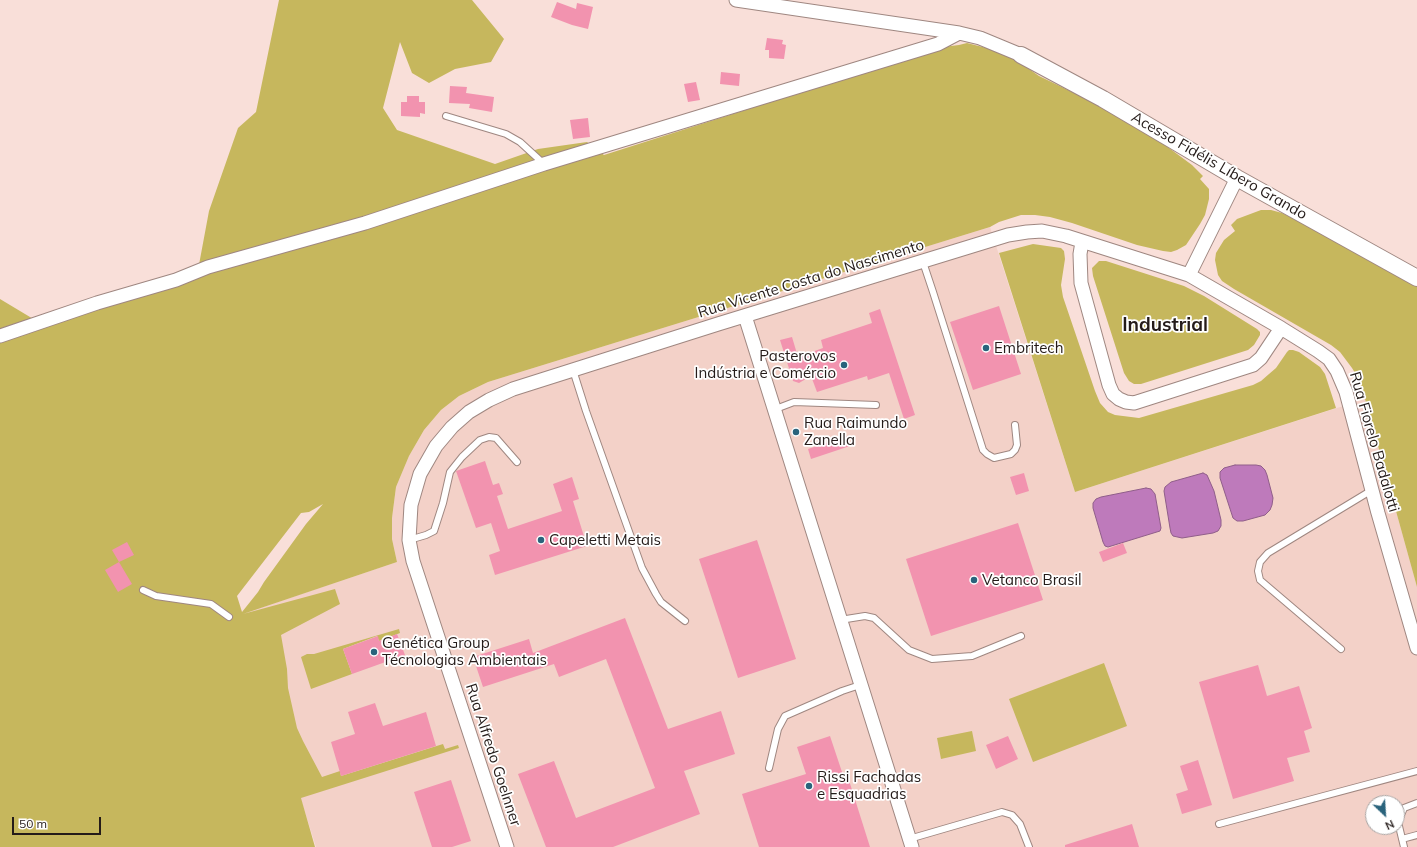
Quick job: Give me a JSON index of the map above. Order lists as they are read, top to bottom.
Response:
{
  "streets": {
    "street": [
      "Acesso Fidélis Líbero Grando",
      "Rua Vicente Costa do Nascimento",
      "Rua Fiorelo Badalotti",
      "Rua Alfredo Goelnner"
    ]
  },
  "crossings": [
    ["Rua Vicente Costa do Nascimento", "Rua Fiorelo Badalotti"],
    ["Rua Vicente Costa do Nascimento", "Rua Alfredo Goelnner"]
  ],
  "districts": ["Industrial"],
  "places": [
    "Embritech",
    "Pasterovos Indústria e Comércio",
    "Rua Raimundo Zanella",
    "Capeletti Metais",
    "Vetanco Brasil",
    "Genética Group Técnologias Ambientais",
    "Rissi Fachadas e Esquadrias"
  ],
  "scale_bar": "50 m",
  "north": "bottom right"
}
